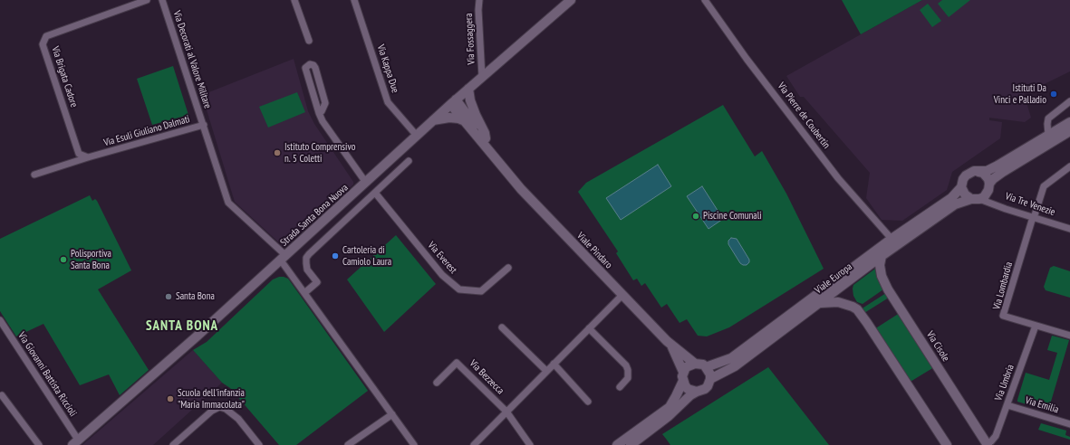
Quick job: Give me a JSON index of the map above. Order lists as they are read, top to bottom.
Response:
{
  "streets": {
    "street": [
      "Via Fossaggera",
      "Via Decorati al Valore Militare",
      "Via Kappa Due",
      "Via Brigata Cadore",
      "Via Pierre de Coubertin",
      "Via Esuli Giuliano Dalmati",
      "Via Tre Venezie",
      "Strada Santa Bona Nuova",
      "Viale Pindaro",
      "Via Everest",
      "Viale Europa",
      "Via Lombardia",
      "Via Cisole",
      "Via Giovanni Battista Riccioli",
      "Via Bezzecca",
      "Via Umbria",
      "Via Emilia"
    ]
  },
  "crossings": [
    ["Via Fossaggera", "Strada Santa Bona Nuova"],
    ["Via Decorati al Valore Militare", "Via Esuli Giuliano Dalmati"],
    ["Via Kappa Due", "Strada Santa Bona Nuova"],
    ["Via Brigata Cadore", "Via Esuli Giuliano Dalmati"],
    ["Via Pierre de Coubertin", "Viale Europa"],
    ["Via Esuli Giuliano Dalmati", "Strada Santa Bona Nuova"],
    ["Via Tre Venezie", "Viale Europa"],
    ["Via Tre Venezie", "Via Lombardia"],
    ["Strada Santa Bona Nuova", "Viale Pindaro"],
    ["Strada Santa Bona Nuova", "Via Giovanni Battista Riccioli"],
    ["Viale Pindaro", "Viale Europa"],
    ["Viale Europa", "Via Cisole"],
    ["Via Lombardia", "Via Umbria"],
    ["Via Cisole", "Via Umbria"],
    ["Via Umbria", "Via Emilia"]
  ],
  "districts": ["SANTA BONA"],
  "places": [
    "Istituti Da Vinci e Palladio",
    "Istituto Comprensivo n. 5 Coletti",
    "Piscine Comunali",
    "Cartoleria di Camiolo Laura",
    "Polisportiva Santa Bona",
    "Santa Bona",
    "Scuola dell'infanzia \"Maria Immacolata\""
  ]
}
